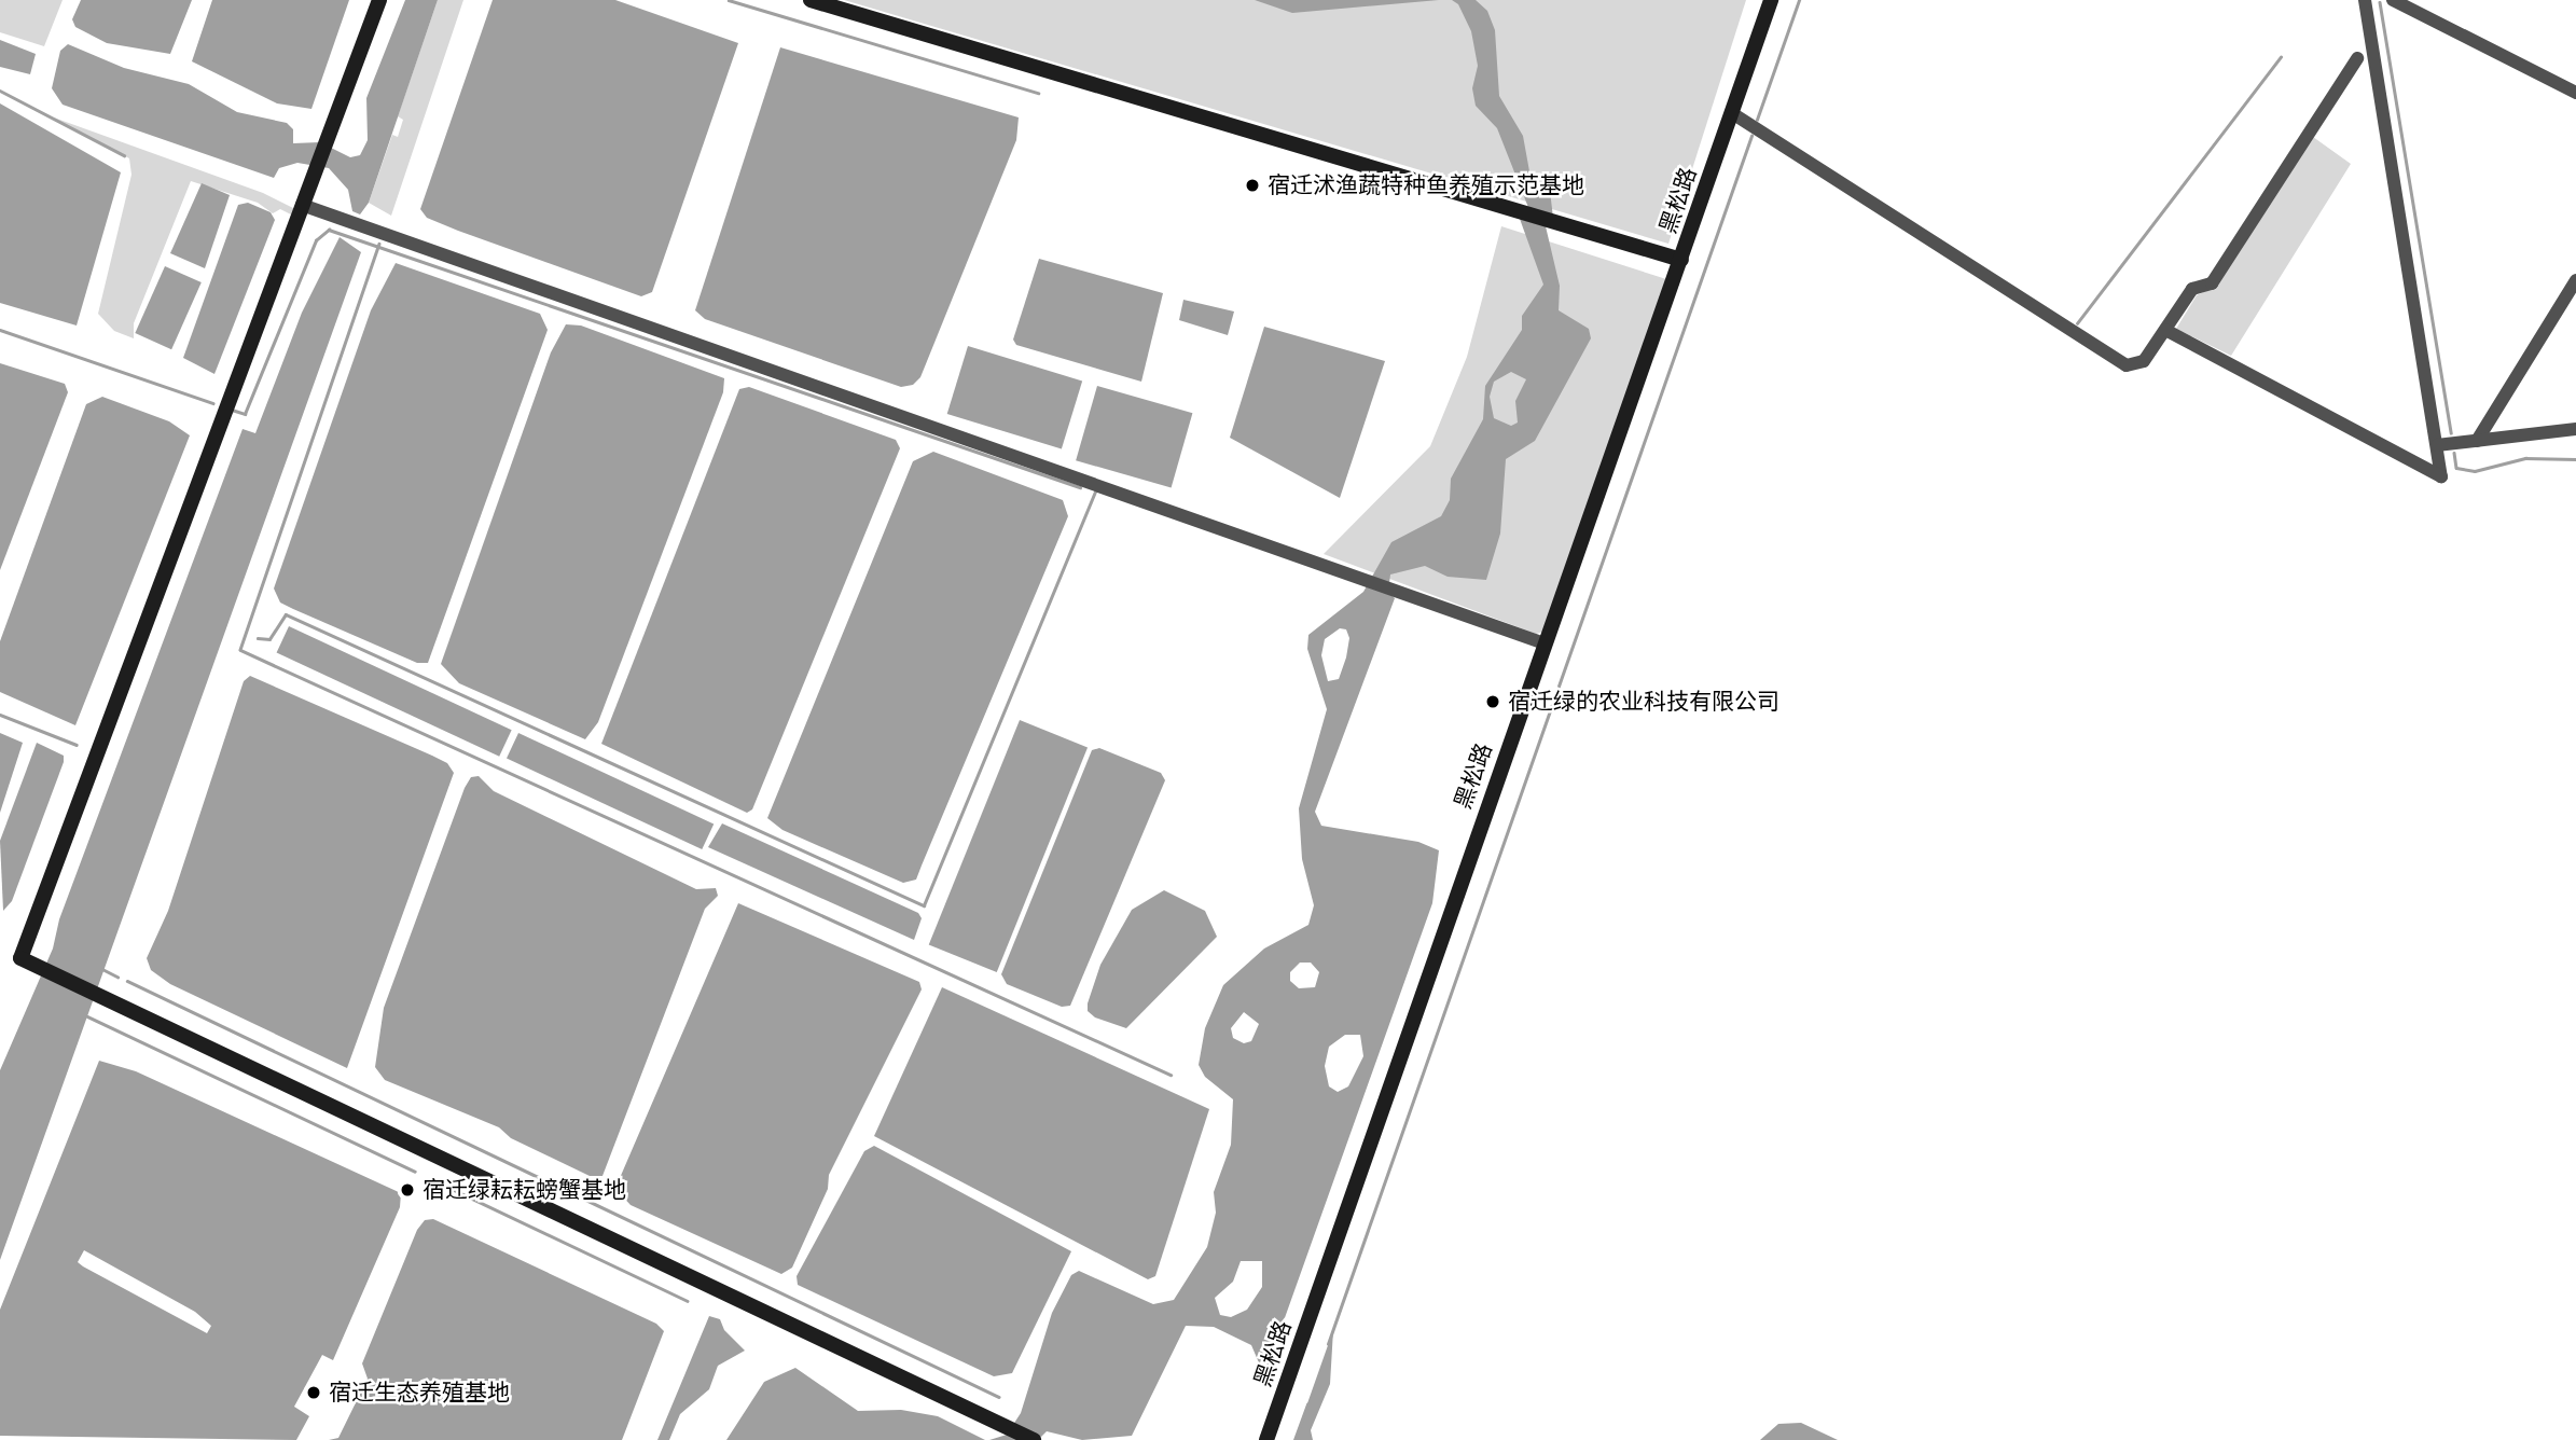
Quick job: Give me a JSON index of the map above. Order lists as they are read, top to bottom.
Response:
{
  "streets": {
    "street": ["黑松路"]
  },
  "places": [
    "宿迁沭渔蔬特种鱼养殖示范基地",
    "宿迁绿的农业科技有限公司",
    "宿迁绿耘耘螃蟹基地",
    "宿迁生态养殖基地"
  ]
}
